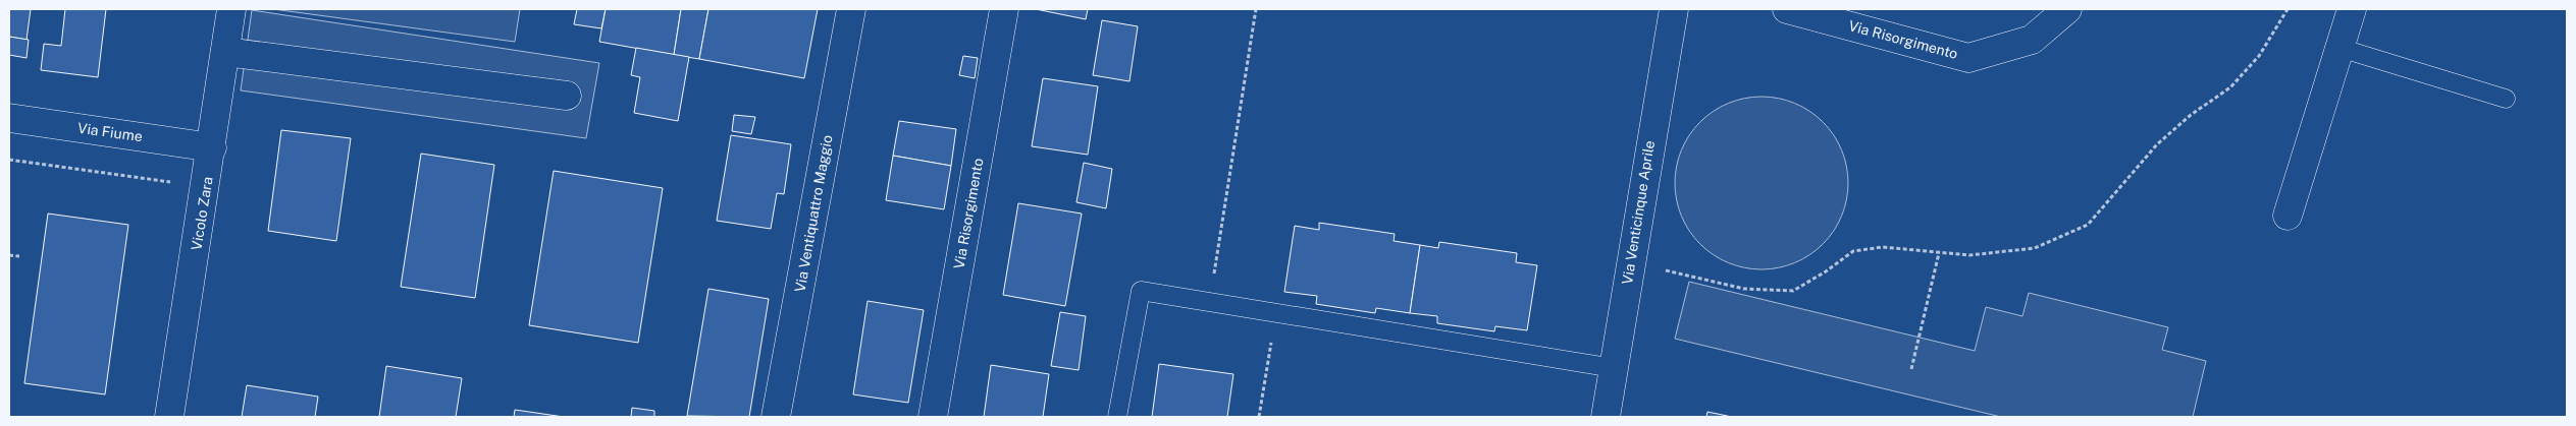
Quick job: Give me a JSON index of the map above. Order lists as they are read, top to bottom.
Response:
{
  "streets": {
    "street": [
      "Via Risorgimento",
      "Via Fiume",
      "Via Venticinque Aprile",
      "Vicolo Zara",
      "Via Ventiquattro Maggio"
    ]
  },
  "crossings": [
    ["Via Fiume", "Vicolo Zara"]
  ]
}
